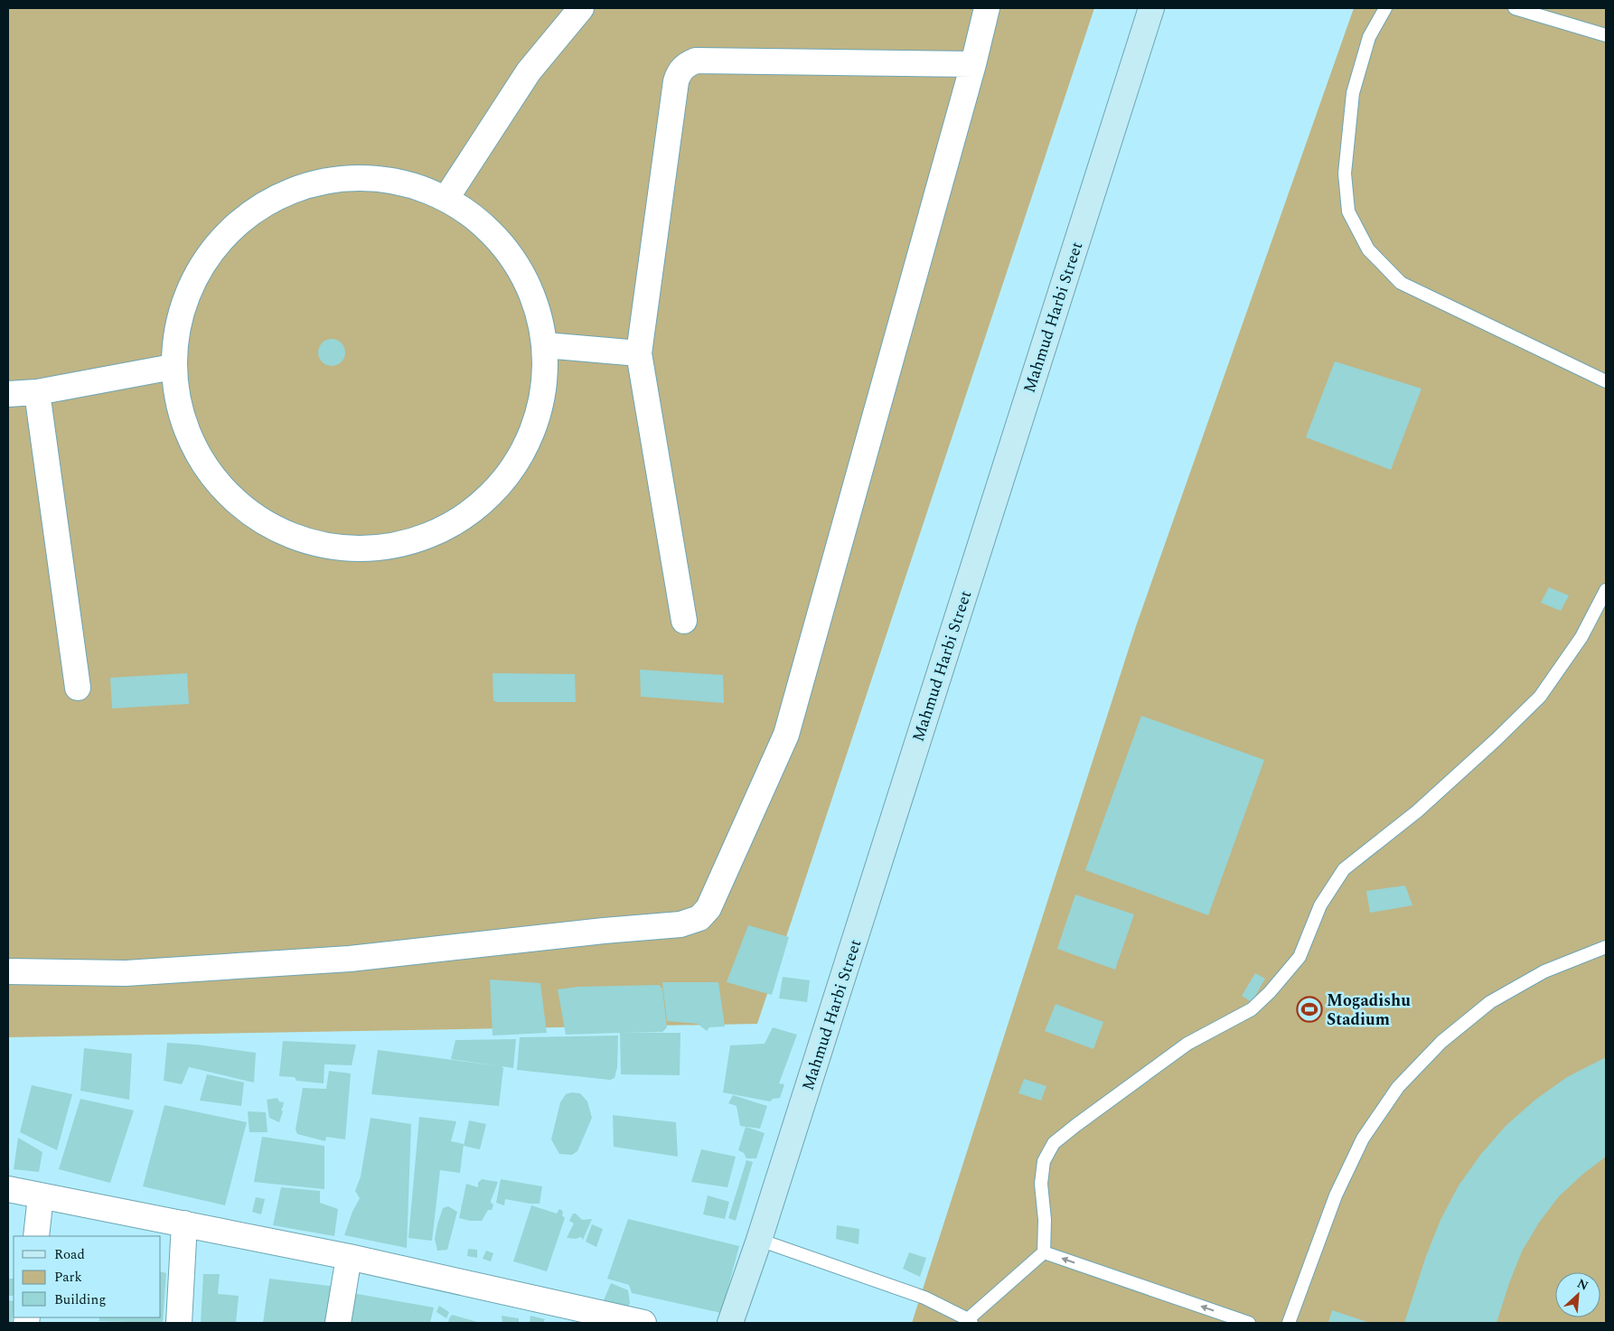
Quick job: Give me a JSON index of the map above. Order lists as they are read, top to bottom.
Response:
{
  "streets": {
    "street": ["Mahmud Harbi Street"]
  },
  "places": {
    "sports": ["Mogadishu Stadium"]
  },
  "legend": ["Road", "Park", "Building"],
  "north": "top right"
}
